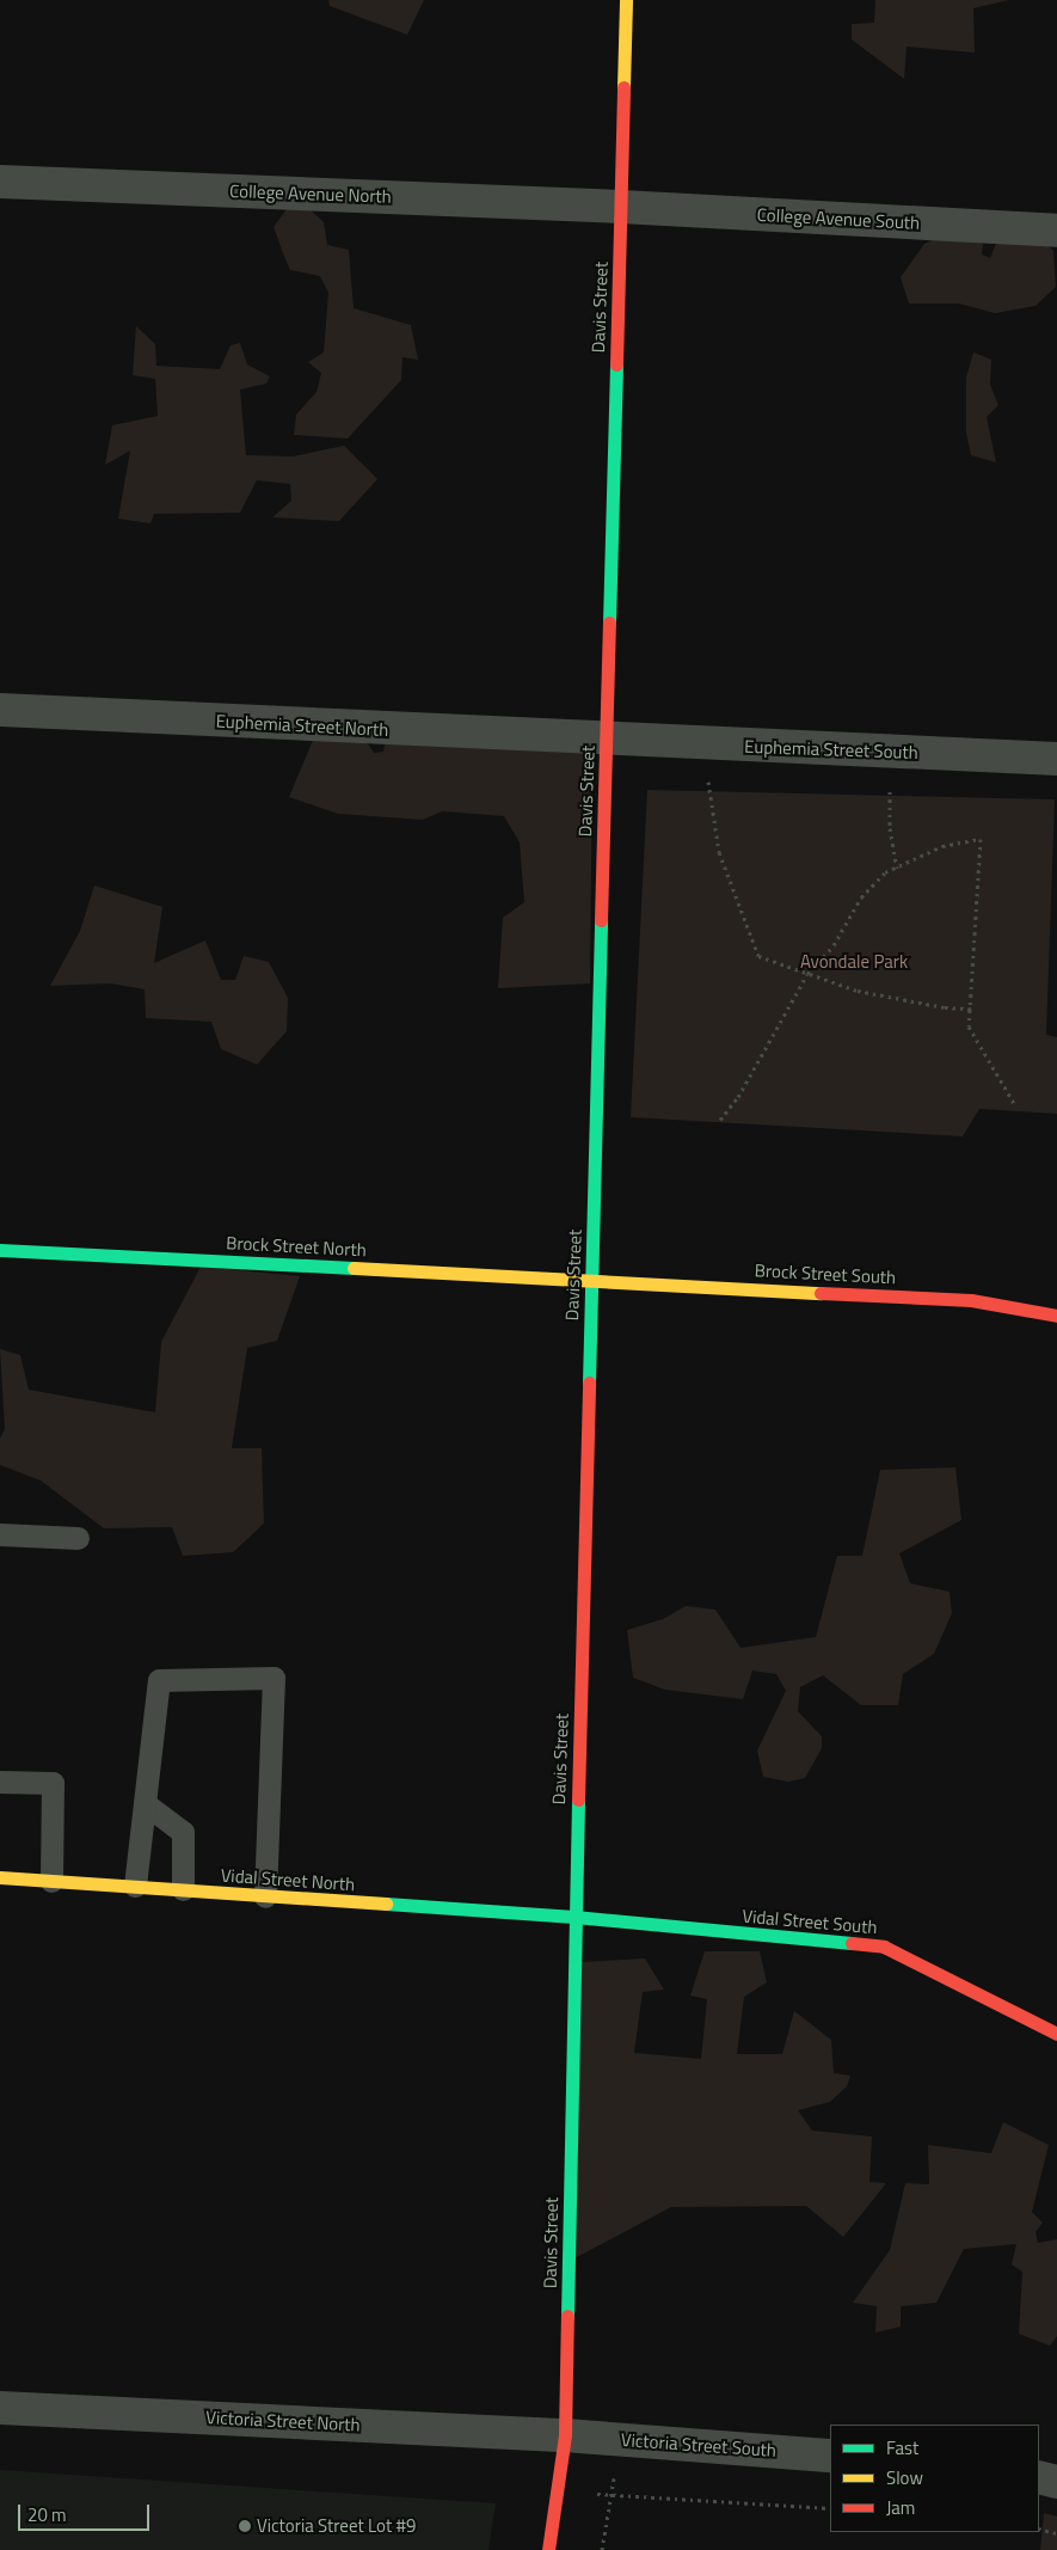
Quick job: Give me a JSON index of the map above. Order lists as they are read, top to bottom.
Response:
{
  "streets": {
    "street": [
      "College Avenue North",
      "College Avenue South",
      "Davis Street",
      "Euphemia Street North",
      "Euphemia Street South",
      "Brock Street North",
      "Brock Street South",
      "Vidal Street North",
      "Vidal Street South",
      "Victoria Street North",
      "Victoria Street South"
    ]
  },
  "crossings": [
    ["College Avenue North", "College Avenue South"],
    ["College Avenue North", "Davis Street"],
    ["College Avenue South", "Davis Street"],
    ["Davis Street", "Euphemia Street North"],
    ["Davis Street", "Euphemia Street South"],
    ["Davis Street", "Brock Street North"],
    ["Davis Street", "Brock Street South"],
    ["Davis Street", "Vidal Street North"],
    ["Davis Street", "Vidal Street South"],
    ["Davis Street", "Victoria Street North"],
    ["Davis Street", "Victoria Street South"],
    ["Euphemia Street North", "Euphemia Street South"],
    ["Brock Street North", "Brock Street South"],
    ["Vidal Street North", "Vidal Street South"],
    ["Victoria Street North", "Victoria Street South"]
  ],
  "parks": ["Avondale Park"],
  "places": ["Victoria Street Lot #9"],
  "legend": ["Fast", "Slow", "Jam"],
  "scale_bar": "20 m"
}
